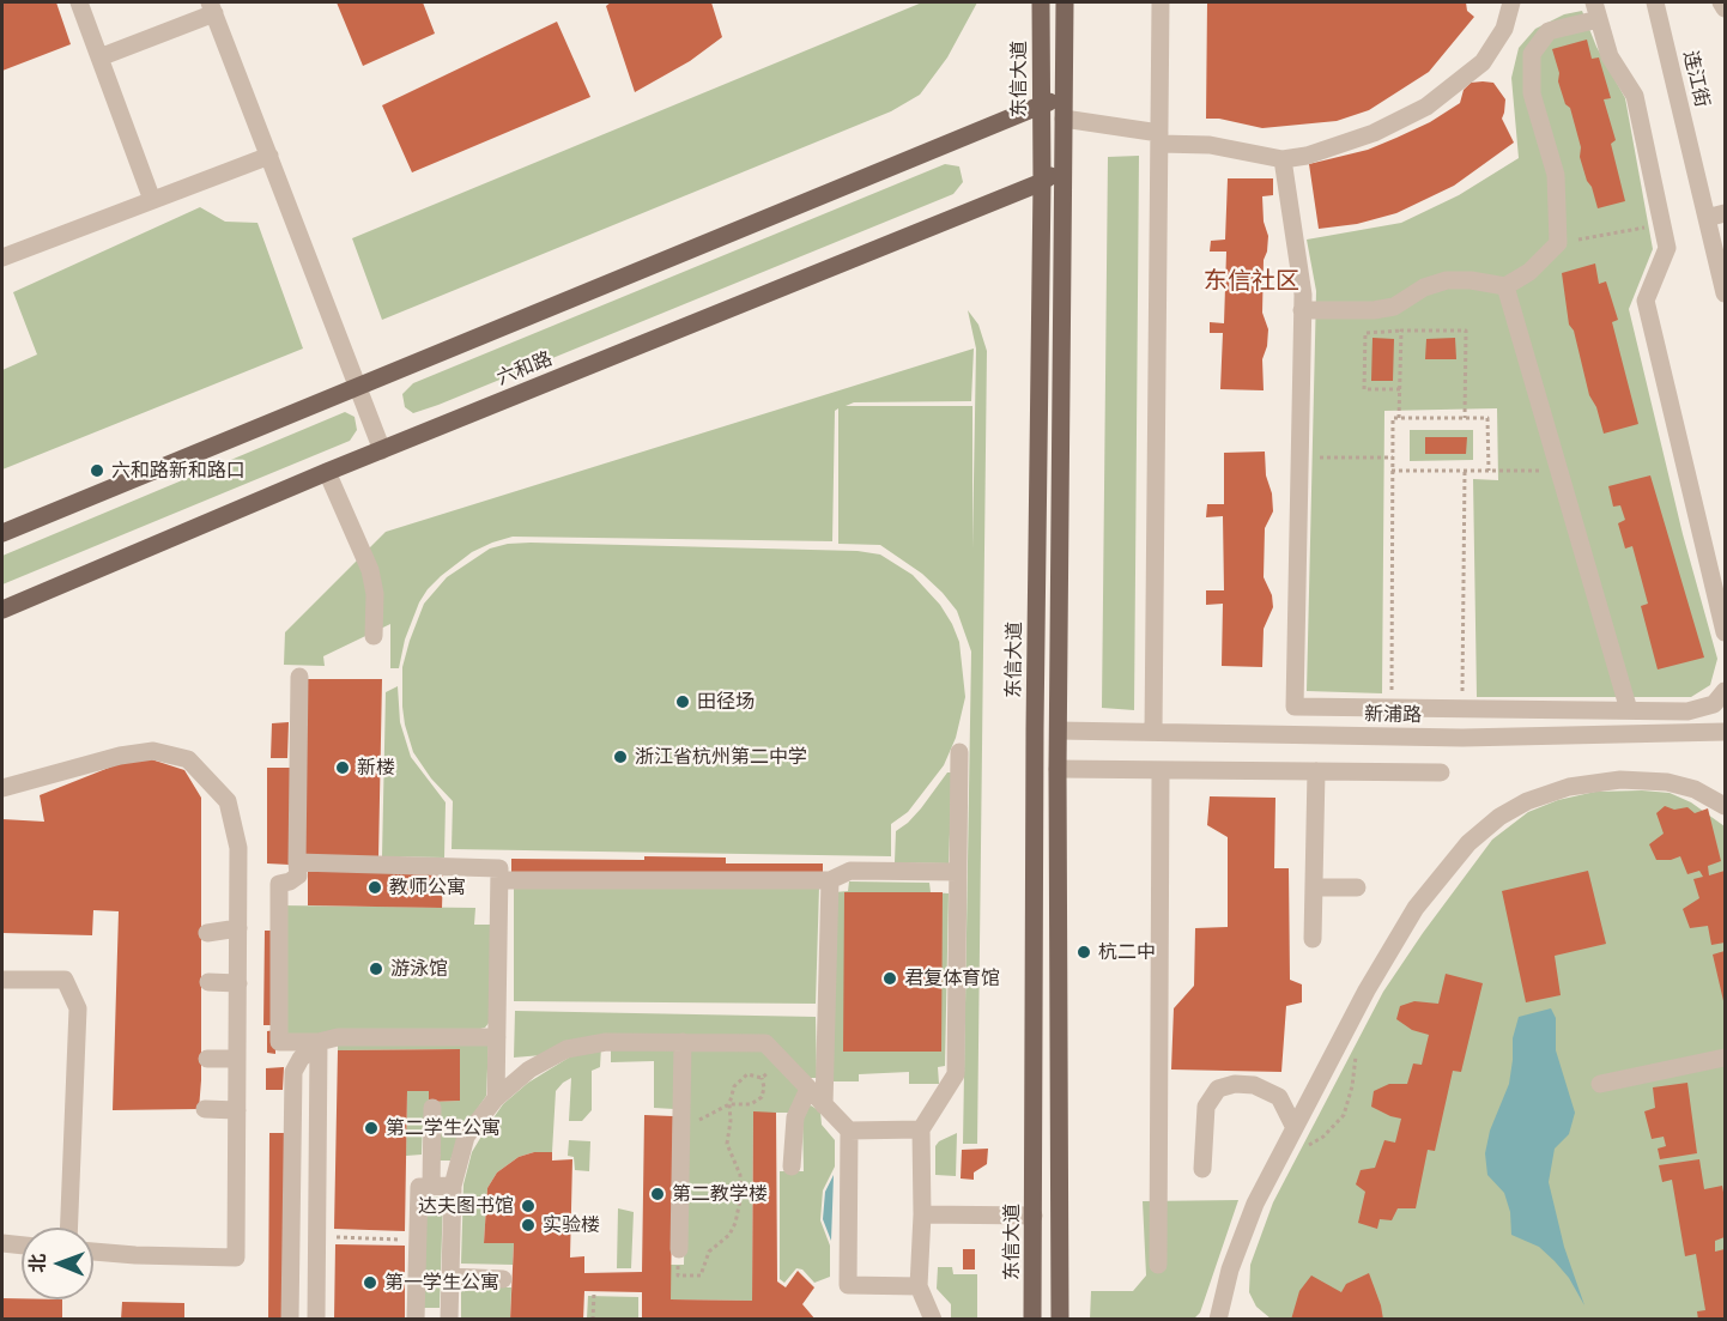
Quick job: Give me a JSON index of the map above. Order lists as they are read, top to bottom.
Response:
{
  "streets": {
    "main road": ["东信大道", "六和路"],
    "street": ["连江街", "新浦路"]
  },
  "crossings": [
    ["东信大道", "六和路"]
  ],
  "districts": ["东信社区"],
  "places": [
    "六和路新和路口",
    "田径场",
    "浙江省杭州第二中学",
    "新楼",
    "教师公寓",
    "杭二中",
    "游泳馆",
    "君复体育馆",
    "第二学生公寓",
    "第二教学楼",
    "达夫图书馆",
    "实验楼",
    "第一学生公寓"
  ],
  "north": "left"
}
